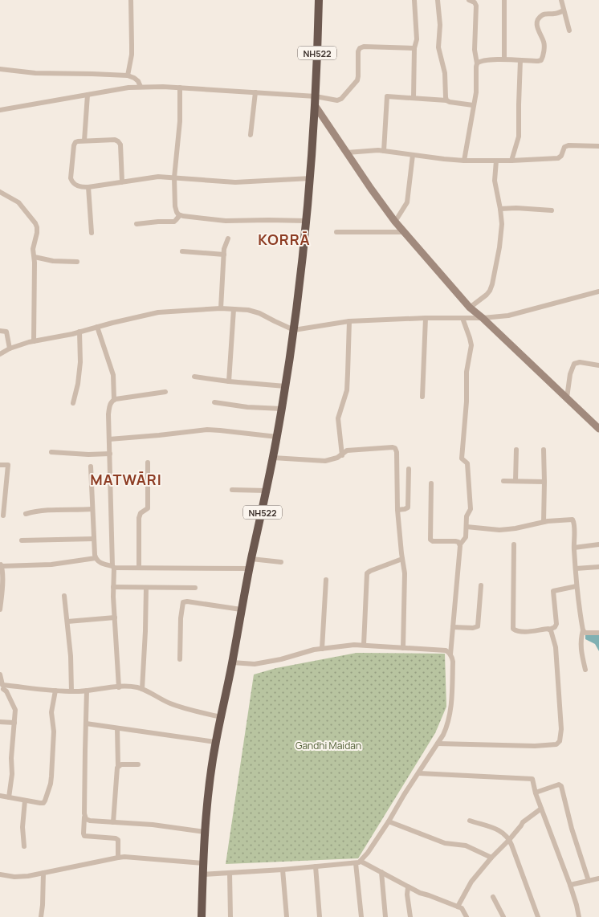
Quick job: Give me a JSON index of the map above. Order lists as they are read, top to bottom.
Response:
{
  "streets": {
    "highway": ["NH522"]
  },
  "districts": ["KORRĀ", "MATWĀRI"],
  "parks": ["Gandhi Maidan"]
}
